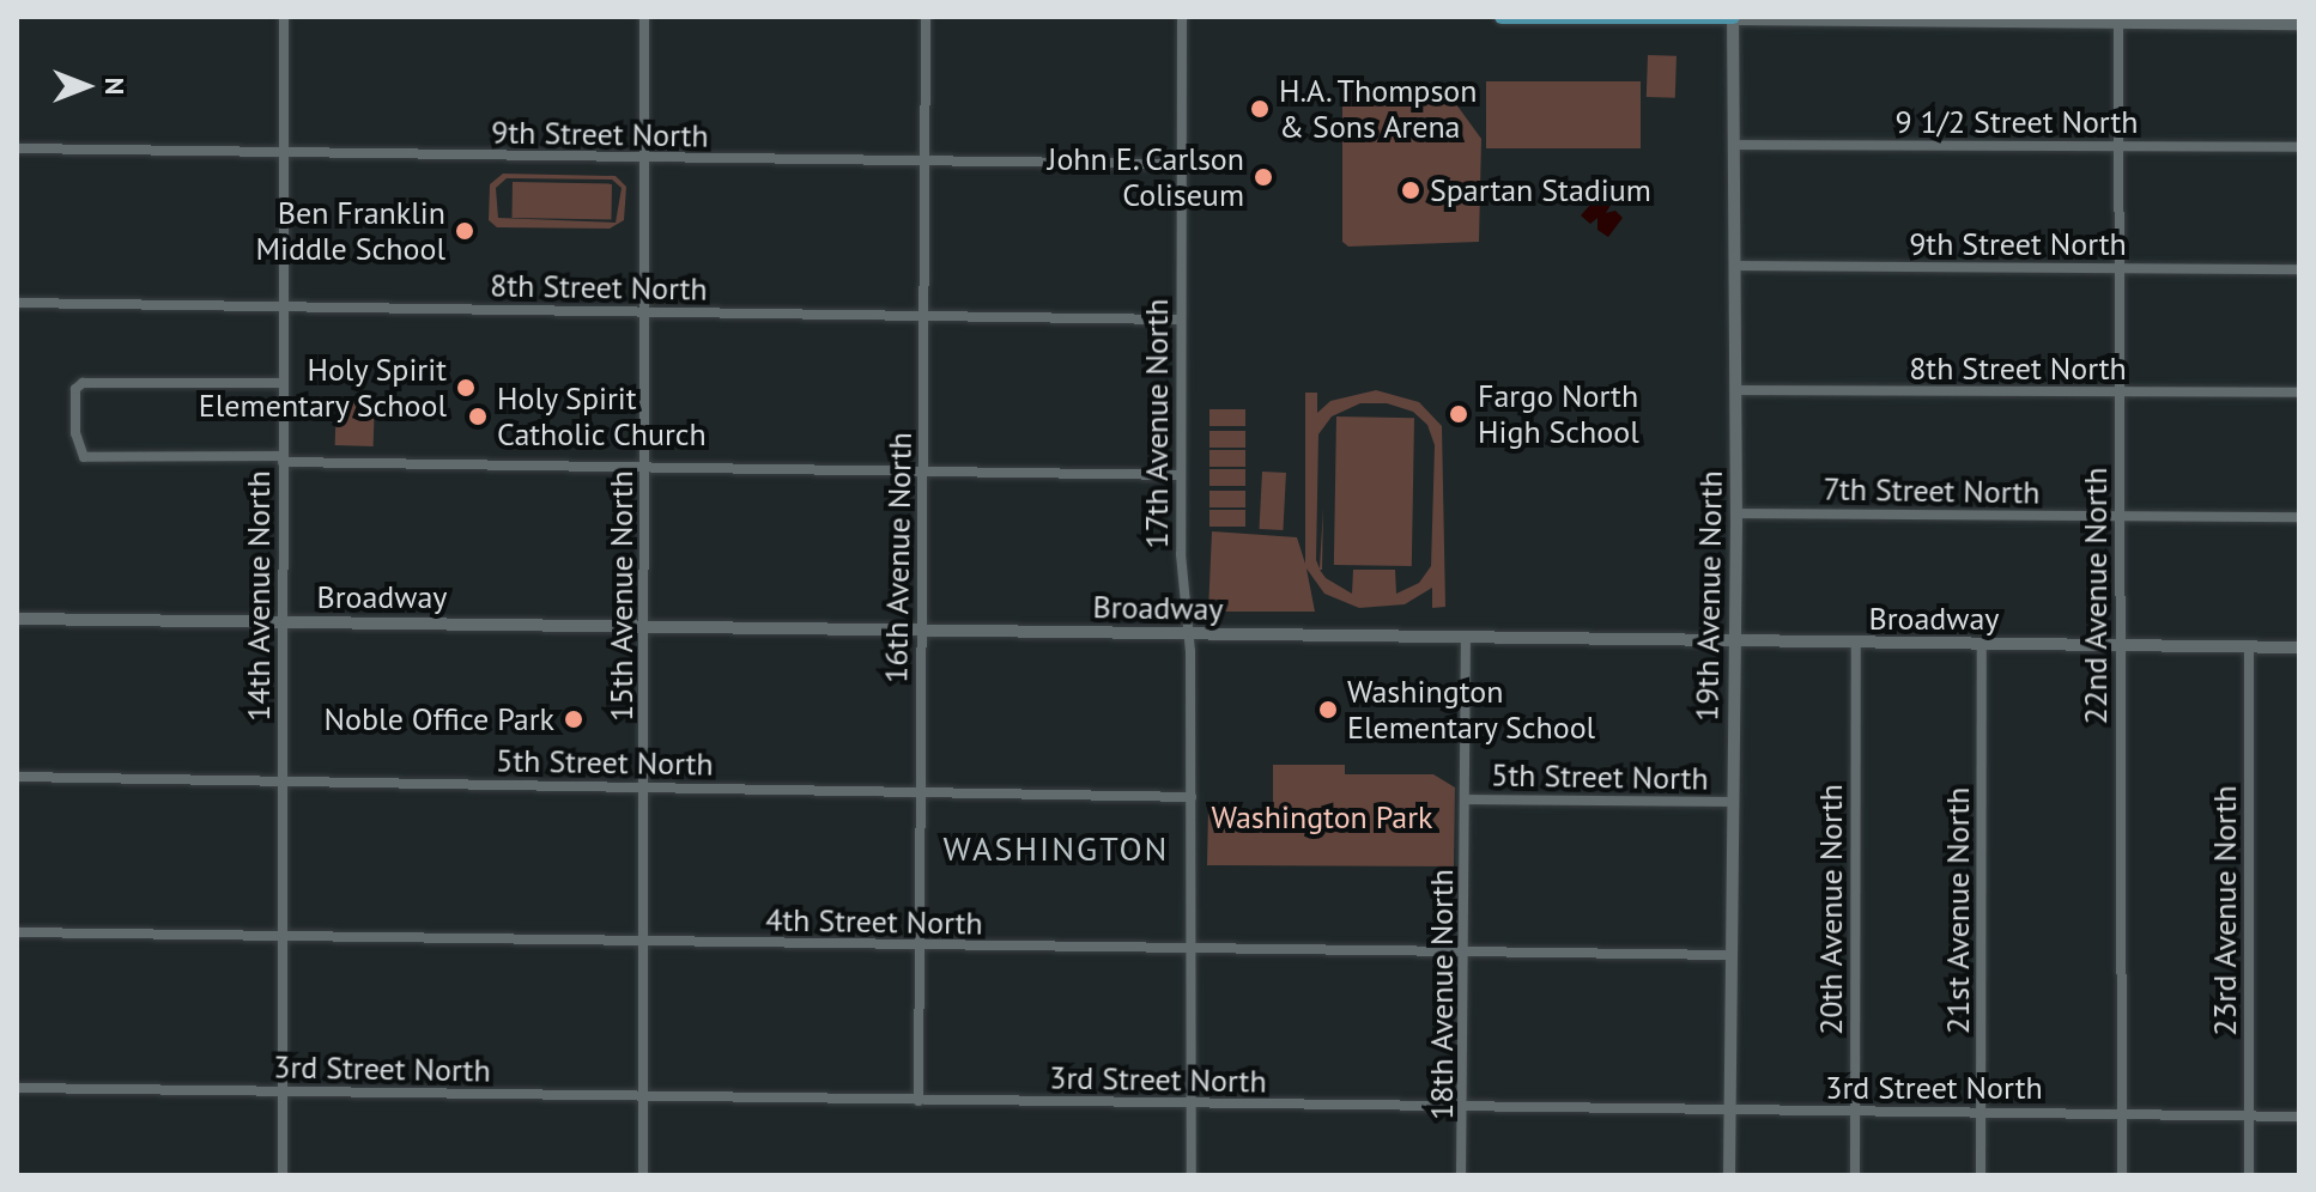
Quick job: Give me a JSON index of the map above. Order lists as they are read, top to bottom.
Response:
{
  "streets": {
    "street": [
      "9 1/2 Street North",
      "9th Street North",
      "8th Street North",
      "17th Avenue North",
      "7th Street North",
      "16th Avenue North",
      "14th Avenue North",
      "15th Avenue North",
      "19th Avenue North",
      "22nd Avenue North",
      "Broadway",
      "5th Street North",
      "20th Avenue North",
      "21st Avenue North",
      "23rd Avenue North",
      "4th Street North",
      "18th Avenue North",
      "3rd Street North"
    ]
  },
  "crossings": [
    ["9 1/2 Street North", "19th Avenue North"],
    ["9 1/2 Street North", "22nd Avenue North"],
    ["9th Street North", "17th Avenue North"],
    ["9th Street North", "16th Avenue North"],
    ["9th Street North", "14th Avenue North"],
    ["9th Street North", "15th Avenue North"],
    ["9th Street North", "19th Avenue North"],
    ["9th Street North", "22nd Avenue North"],
    ["8th Street North", "17th Avenue North"],
    ["8th Street North", "16th Avenue North"],
    ["8th Street North", "14th Avenue North"],
    ["8th Street North", "15th Avenue North"],
    ["8th Street North", "19th Avenue North"],
    ["8th Street North", "22nd Avenue North"],
    ["17th Avenue North", "Broadway"],
    ["17th Avenue North", "5th Street North"],
    ["17th Avenue North", "4th Street North"],
    ["17th Avenue North", "3rd Street North"],
    ["7th Street North", "19th Avenue North"],
    ["7th Street North", "22nd Avenue North"],
    ["16th Avenue North", "Broadway"],
    ["16th Avenue North", "5th Street North"],
    ["16th Avenue North", "4th Street North"],
    ["16th Avenue North", "3rd Street North"],
    ["14th Avenue North", "Broadway"],
    ["14th Avenue North", "5th Street North"],
    ["14th Avenue North", "4th Street North"],
    ["14th Avenue North", "3rd Street North"],
    ["15th Avenue North", "Broadway"],
    ["15th Avenue North", "5th Street North"],
    ["15th Avenue North", "4th Street North"],
    ["15th Avenue North", "3rd Street North"],
    ["19th Avenue North", "Broadway"],
    ["19th Avenue North", "5th Street North"],
    ["19th Avenue North", "4th Street North"],
    ["19th Avenue North", "3rd Street North"],
    ["22nd Avenue North", "Broadway"],
    ["22nd Avenue North", "3rd Street North"],
    ["Broadway", "20th Avenue North"],
    ["Broadway", "21st Avenue North"],
    ["Broadway", "23rd Avenue North"],
    ["Broadway", "18th Avenue North"],
    ["5th Street North", "18th Avenue North"],
    ["20th Avenue North", "3rd Street North"],
    ["21st Avenue North", "3rd Street North"],
    ["23rd Avenue North", "3rd Street North"],
    ["4th Street North", "18th Avenue North"],
    ["18th Avenue North", "3rd Street North"]
  ],
  "districts": ["WASHINGTON"],
  "parks": ["Washington Park"],
  "places": [
    "H.A. Thompson & Sons Arena",
    "John E. Carlson Coliseum",
    "Spartan Stadium",
    "Ben Franklin Middle School",
    "Holy Spirit Elementary School",
    "Fargo North High School",
    "Holy Spirit Catholic Church",
    "Washington Elementary School",
    "Noble Office Park"
  ],
  "north": "right"
}
